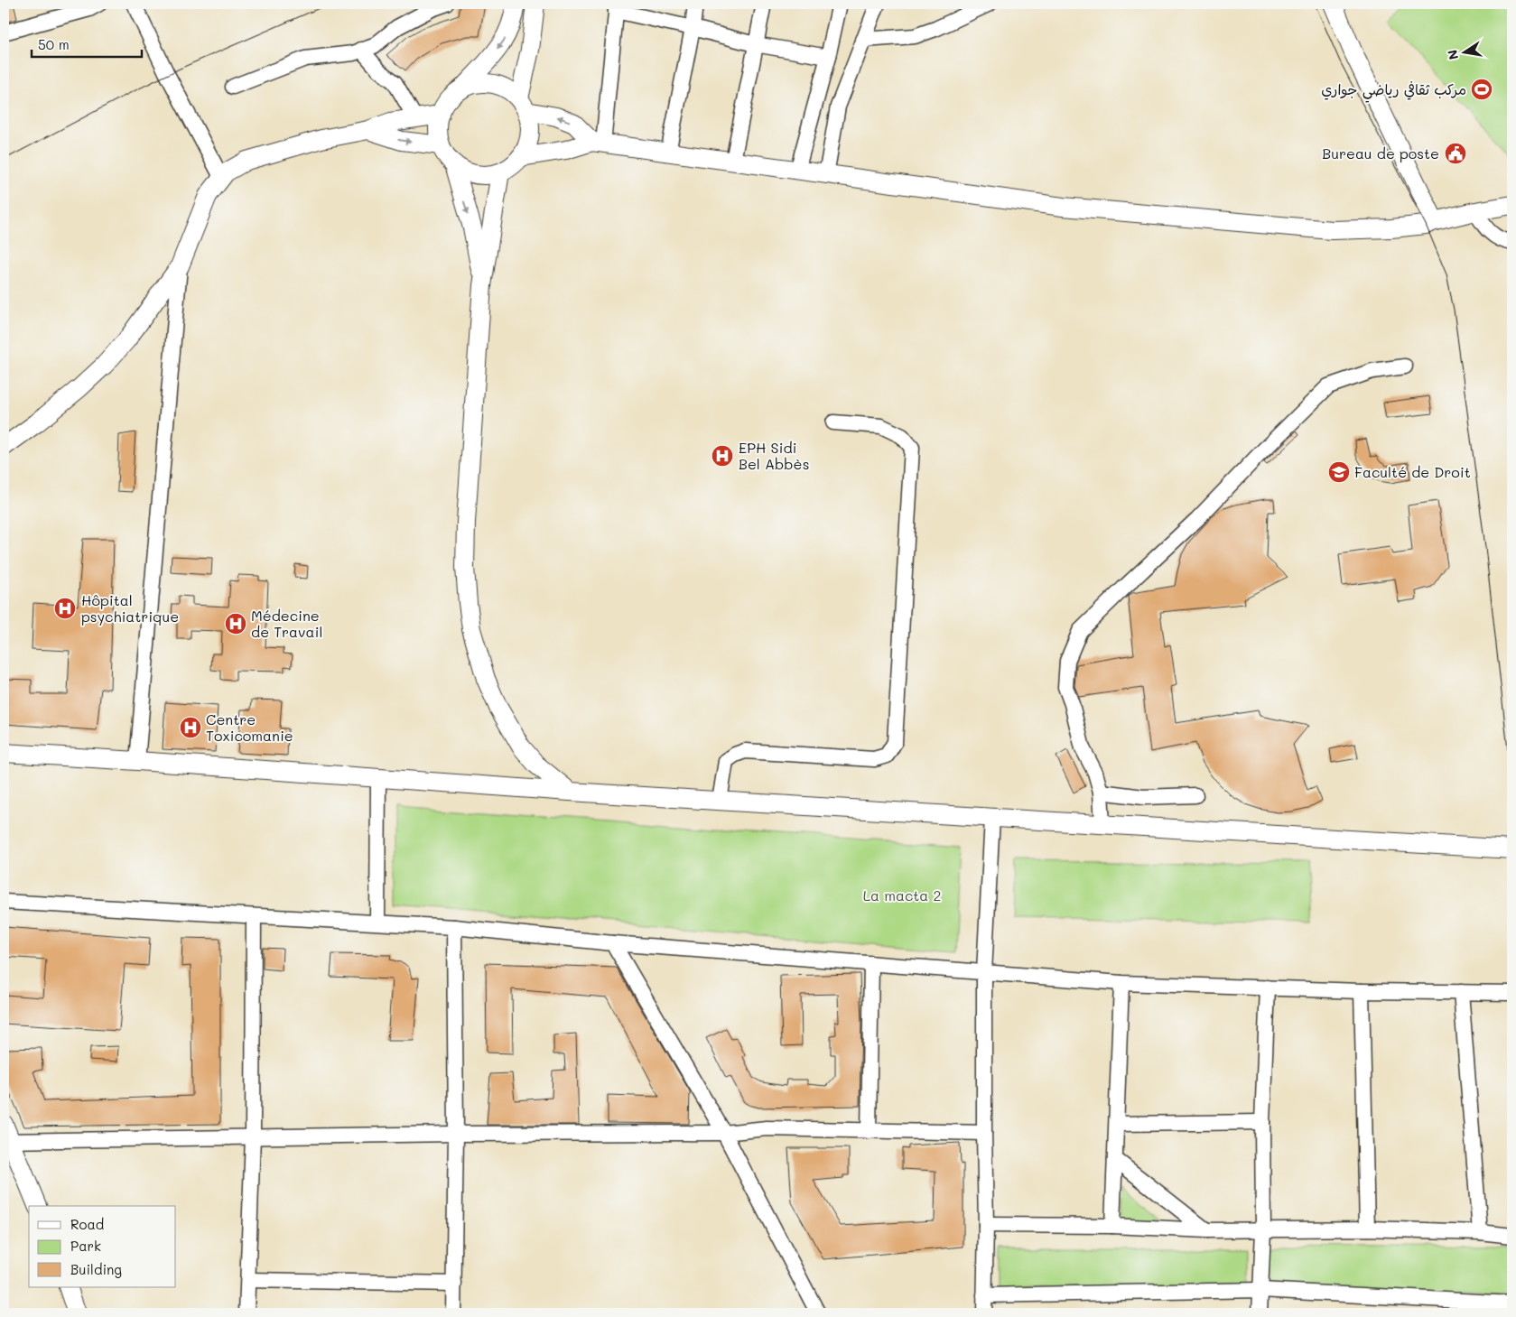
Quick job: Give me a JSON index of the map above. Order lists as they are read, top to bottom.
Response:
{
  "parks": ["La macta 2"],
  "places": {
    "sports": ["مركب ثقافي رياضي جواري"],
    "public building": ["Bureau de poste"],
    "hospital": [
      "EPH Sidi Bel Abbès",
      "Hôpital psychiatrique",
      "Médecine de Travail",
      "Centre Toxicomanie"
    ],
    "school or university": ["Faculté de Droit"]
  },
  "legend": ["Road", "Park", "Building"],
  "scale_bar": "50 m",
  "north": "left"
}
